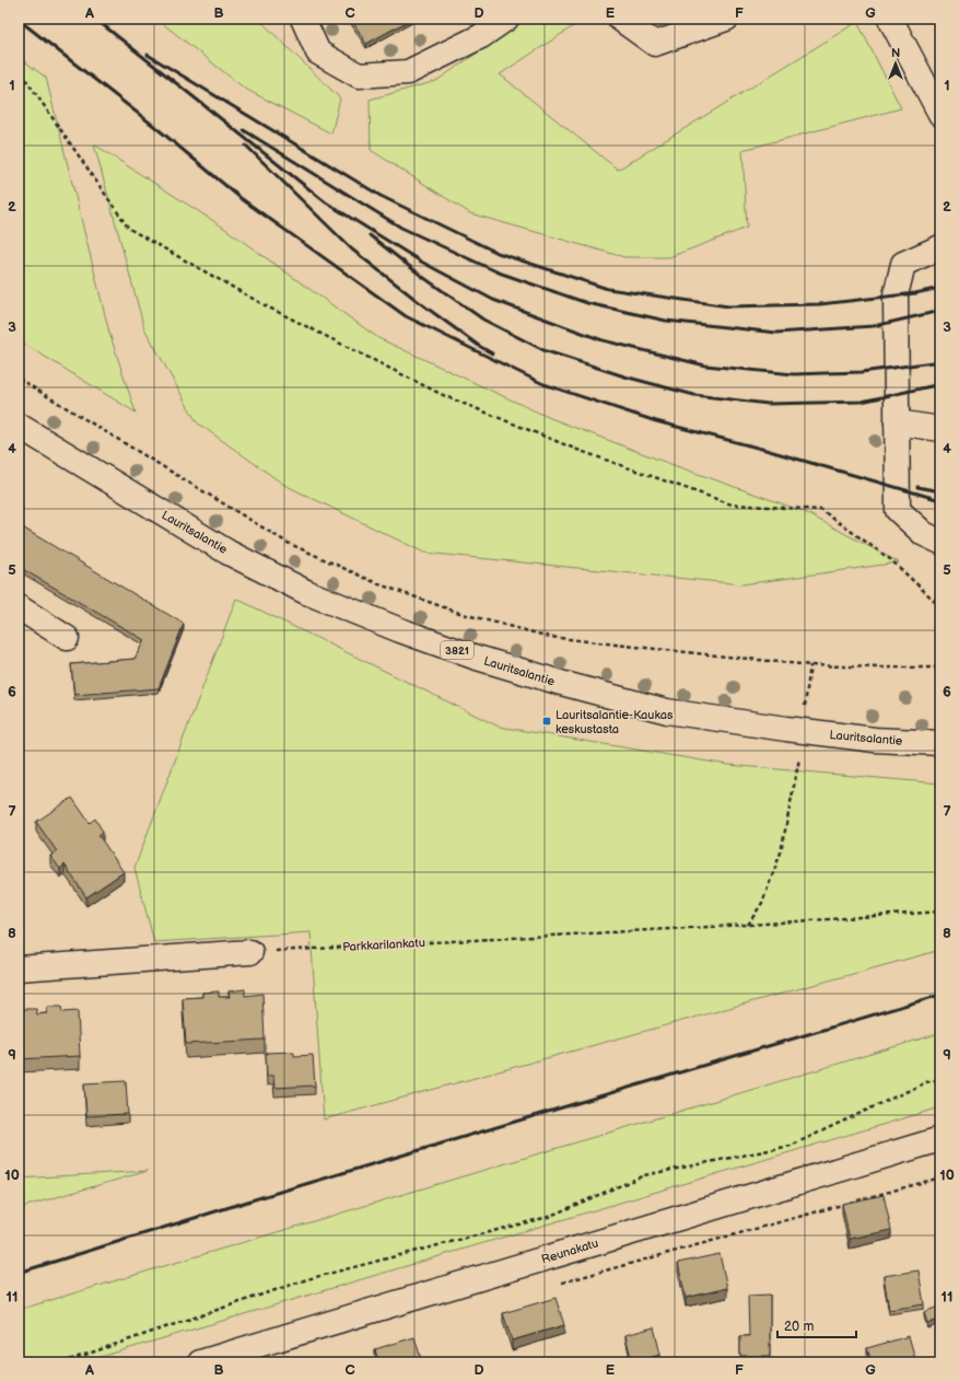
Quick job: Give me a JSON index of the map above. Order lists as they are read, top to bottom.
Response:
{
  "streets": {
    "main road": ["Lauritsalantie", "3821", "Reunakatu"],
    "path": ["Parkkarilankatu"]
  },
  "places": {
    "transit": ["Lauritsalantie-Kaukas keskustasta"]
  },
  "scale_bar": "20 m",
  "north": "top",
  "grid": {
    "columns": [
      "A",
      "B",
      "C",
      "D",
      "E",
      "F",
      "G"
    ],
    "rows": [
      "1",
      "2",
      "3",
      "4",
      "5",
      "6",
      "7",
      "8",
      "9",
      "10",
      "11"
    ]
  }
}
